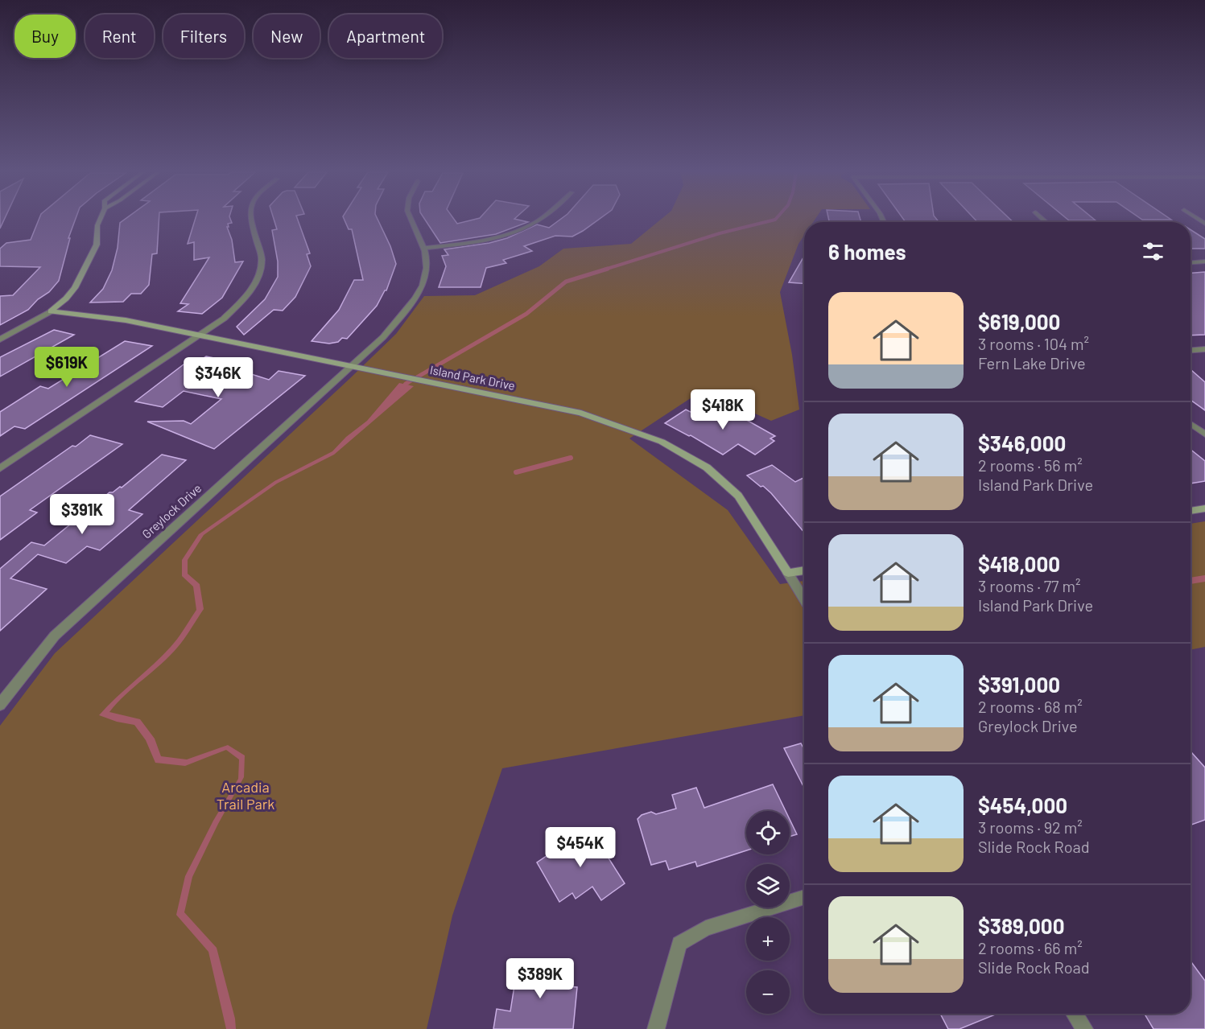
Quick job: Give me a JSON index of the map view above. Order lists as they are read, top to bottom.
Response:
{
  "streets": {
    "street": ["Island Park Drive", "Greylock Drive"]
  },
  "crossings": [
    ["Island Park Drive", "Greylock Drive"]
  ],
  "parks": ["Arcadia Trail Park"],
  "page": {
    "chip": [
      "Buy",
      "Rent",
      "Filters",
      "New",
      "Apartment"
    ],
    "heading": "6 homes",
    "list": [
      {
        "name": "$619,000",
        "note": "3 rooms · 104 m² · Fern Lake Drive"
      },
      {
        "name": "$346,000",
        "note": "2 rooms · 56 m² · Island Park Drive"
      },
      {
        "name": "$418,000",
        "note": "3 rooms · 77 m² · Island Park Drive"
      },
      {
        "name": "$391,000",
        "note": "2 rooms · 68 m² · Greylock Drive"
      },
      {
        "name": "$454,000",
        "note": "3 rooms · 92 m² · Slide Rock Road"
      },
      {
        "name": "$389,000",
        "note": "2 rooms · 66 m² · Slide Rock Road"
      }
    ],
    "price": [
      "$619K",
      "$346K",
      "$418K",
      "$391K",
      "$454K",
      "$389K"
    ],
    "map_buttons": ["+", "−"]
  }
}
